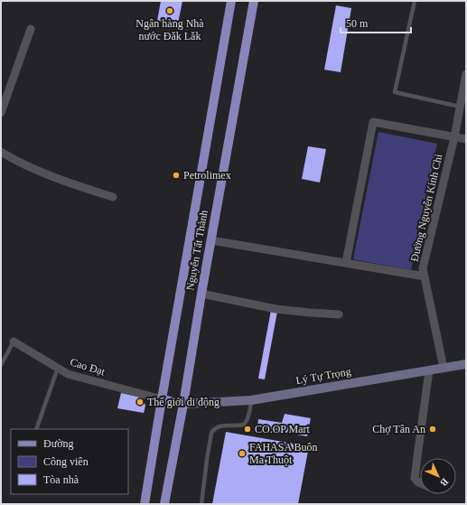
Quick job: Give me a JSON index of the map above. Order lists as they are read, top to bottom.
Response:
{
  "streets": {
    "main road": ["Nguyễn Tất Thành"],
    "street": ["Đường Nguyễn Kinh Chi", "Cao Đạt", "Lý Tự Trọng"]
  },
  "crossings": [
    ["Đường Nguyễn Kinh Chi", "Lý Tự Trọng"],
    ["Nguyễn Tất Thành", "Cao Đạt"],
    ["Nguyễn Tất Thành", "Lý Tự Trọng"]
  ],
  "places": [
    "Ngân hàng Nhà nước Đăk Lăk",
    "Petrolimex",
    "Thế giới di động",
    "CO.OP Mart",
    "Chợ Tân An",
    "FAHASA Buôn Ma Thuột"
  ],
  "legend": ["Đường", "Công viên", "Tòa nhà"],
  "scale_bar": "50 m",
  "north": "bottom right"
}
